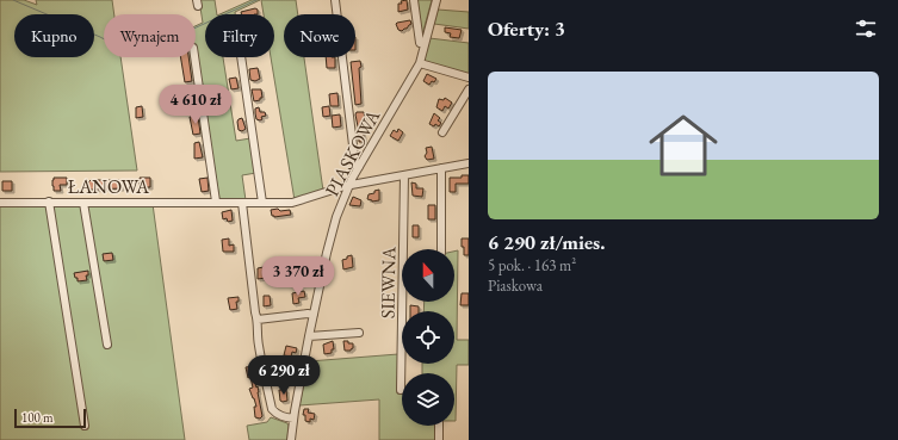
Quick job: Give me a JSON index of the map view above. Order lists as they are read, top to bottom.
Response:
{
  "streets": {
    "street": ["PIASKOWA", "ŁANOWA", "SIEWNA"]
  },
  "crossings": [
    ["PIASKOWA", "ŁANOWA"]
  ],
  "scale_bar": "100 m",
  "north": "top",
  "page": {
    "heading": "Oferty: 3",
    "chip": [
      "Kupno",
      "Wynajem",
      "Filtry",
      "Nowe"
    ],
    "list": [
      {
        "name": "6 290 zł/mies.",
        "note": "5 pok. · 163 m² · Piaskowa"
      }
    ],
    "price": ["4 610 zł", "3 370 zł", "6 290 zł"],
    "scale": "100 m"
  }
}
